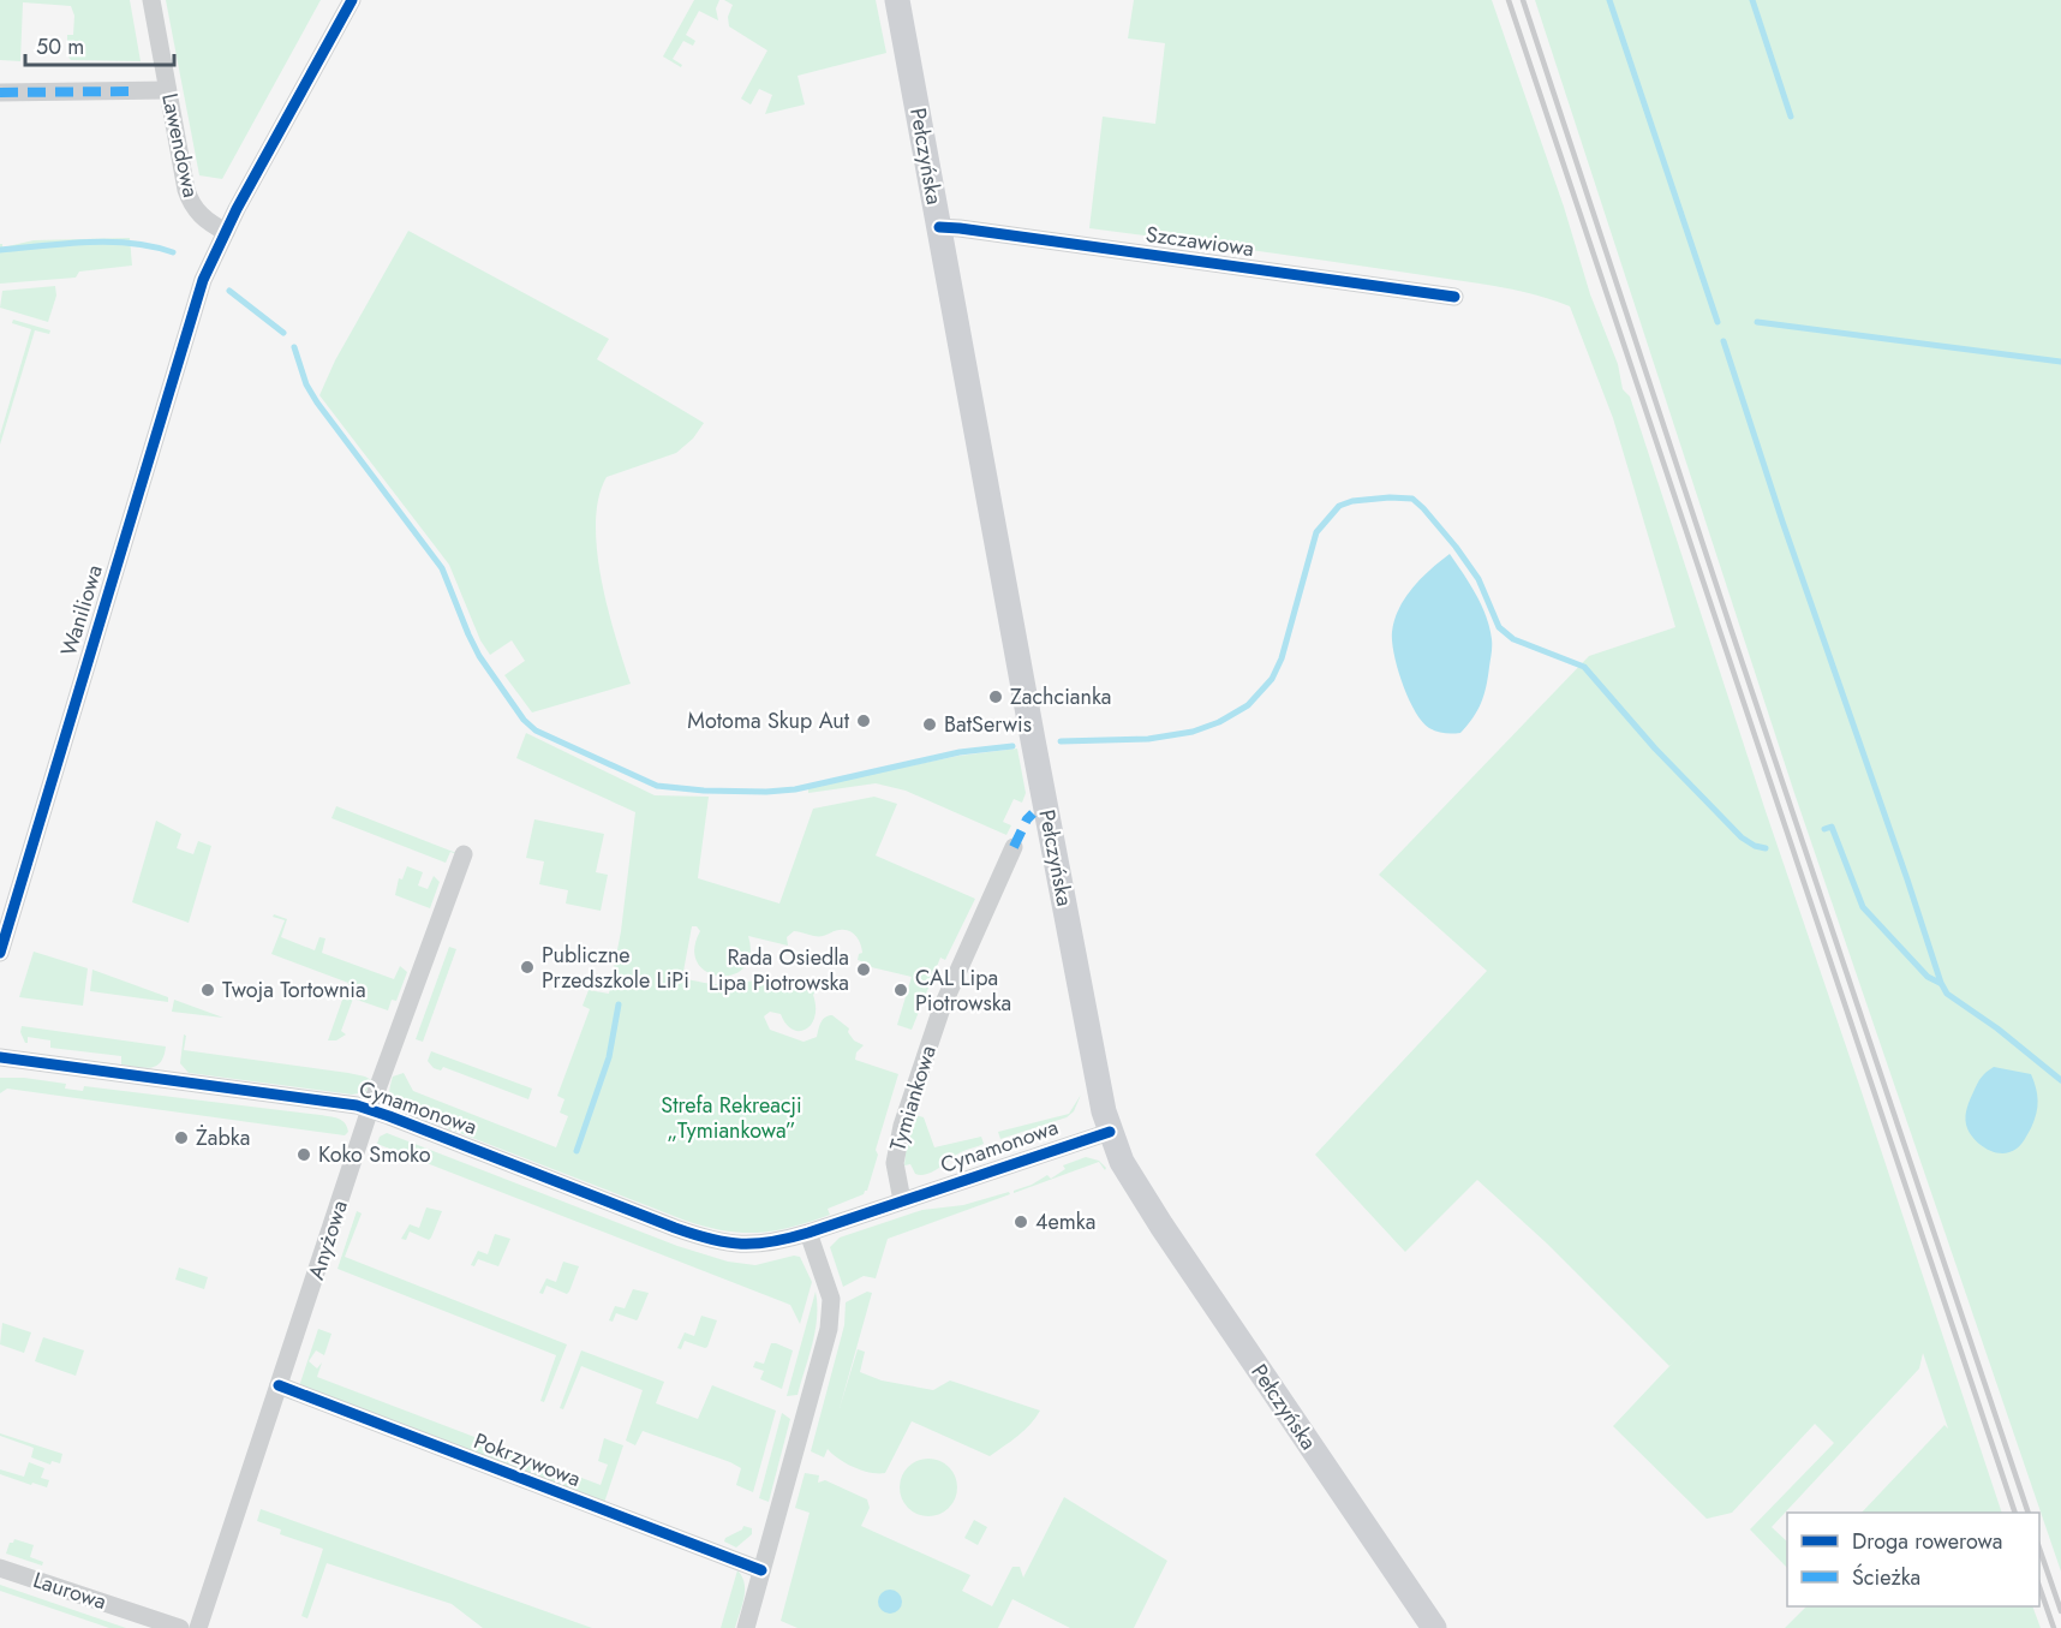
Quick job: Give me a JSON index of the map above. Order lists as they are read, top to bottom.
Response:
{
  "streets": {
    "main road": ["Pełczyńska"],
    "street": [
      "Lawendowa",
      "Szczawiowa",
      "Waniliowa",
      "Tymiankowa",
      "Cynamonowa",
      "Anyżowa",
      "Pokrzywowa",
      "Laurowa"
    ]
  },
  "crossings": [
    ["Lawendowa", "Waniliowa"],
    ["Pełczyńska", "Szczawiowa"],
    ["Pełczyńska", "Cynamonowa"],
    ["Tymiankowa", "Cynamonowa"],
    ["Cynamonowa", "Anyżowa"],
    ["Anyżowa", "Pokrzywowa"]
  ],
  "parks": ["Strefa Rekreacji „Tymiankowa”"],
  "places": [
    "Zachcianka",
    "Motoma Skup Aut",
    "BatSerwis",
    "Publiczne Przedszkole LiPi",
    "Rada Osiedla Lipa Piotrowska",
    "Twoja Tortownia",
    "CAL Lipa Piotrowska",
    "Żabka",
    "Koko Smoko",
    "4emka"
  ],
  "legend": ["Droga rowerowa", "Ścieżka"],
  "scale_bar": "50 m"
}
